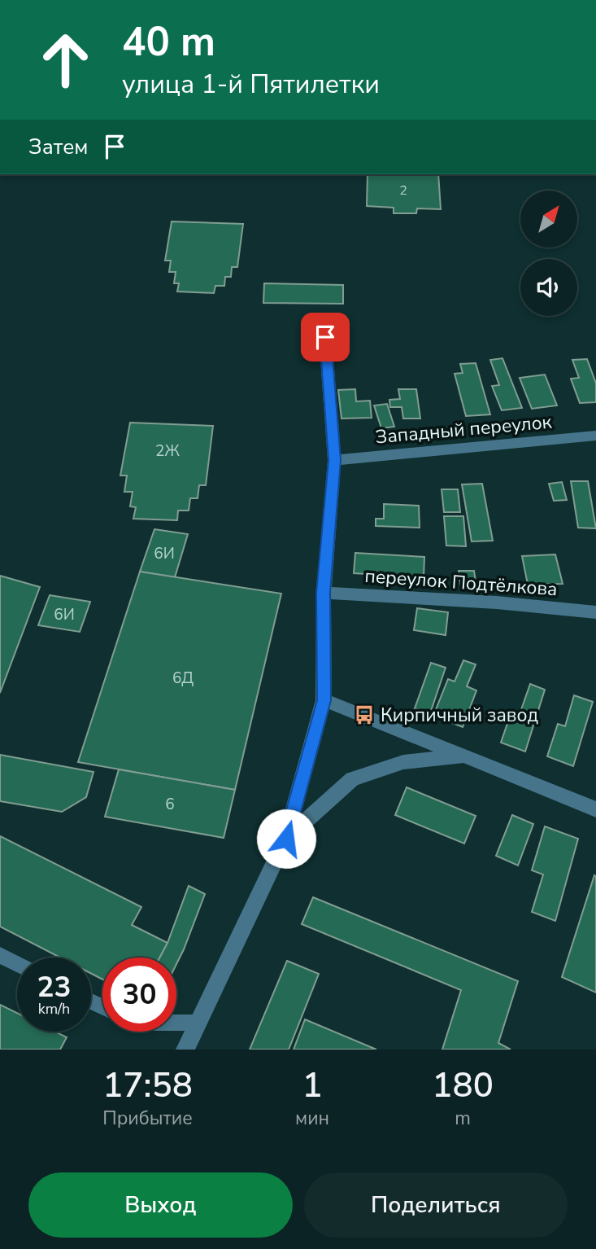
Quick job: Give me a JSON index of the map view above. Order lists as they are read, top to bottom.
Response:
{
  "streets": {
    "street": ["Западный переулок", "переулок Подтёлкова"]
  },
  "places": {
    "bus stop": ["Кирпичный завод"]
  },
  "house_numbers": [
    "2",
    "2Ж",
    "6И",
    "6И",
    "6Д",
    "6"
  ],
  "north": "top right",
  "page": {
    "turn": ["40 m", "улица 1-й Пятилетки"],
    "then": "Затем",
    "speed": "23 km/h",
    "limit": "30",
    "eta": [
      "17:58",
      "Прибытие",
      "1",
      "мин",
      "180",
      "m"
    ],
    "buttons": ["Выход", "Поделиться"]
  }
}
